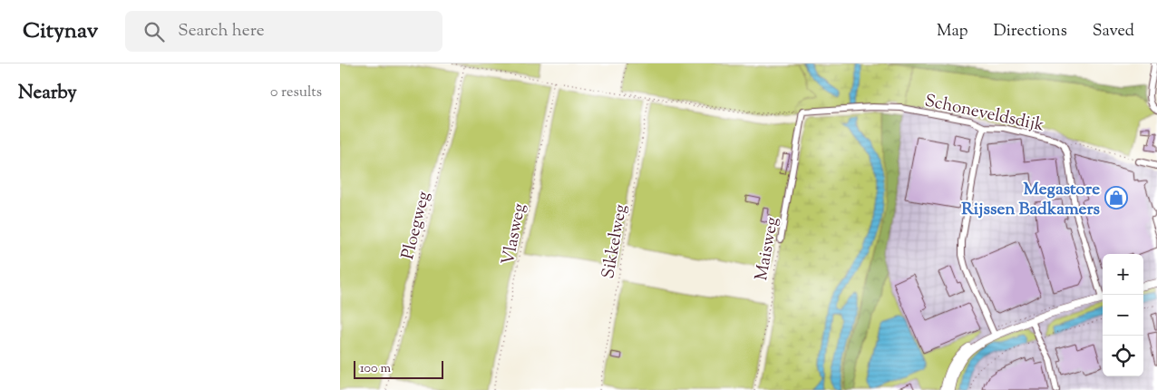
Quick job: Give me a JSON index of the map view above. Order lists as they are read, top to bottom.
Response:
{
  "streets": {
    "street": ["Schoneveldsdijk", "Maisweg"],
    "path": ["Ploegweg", "Vlasweg", "Sikkelweg"]
  },
  "crossings": [
    ["Schoneveldsdijk", "Maisweg"]
  ],
  "places": {
    "shop": ["Megastore Rijssen Badkamers"]
  },
  "scale_bar": "100 m",
  "page": {
    "header": "Citynav",
    "search": "Search here",
    "nav": ["Map", "Directions", "Saved"],
    "heading": ["Nearby", "0 results"],
    "map_buttons": ["+", "−"],
    "scale": "100 m"
  }
}
